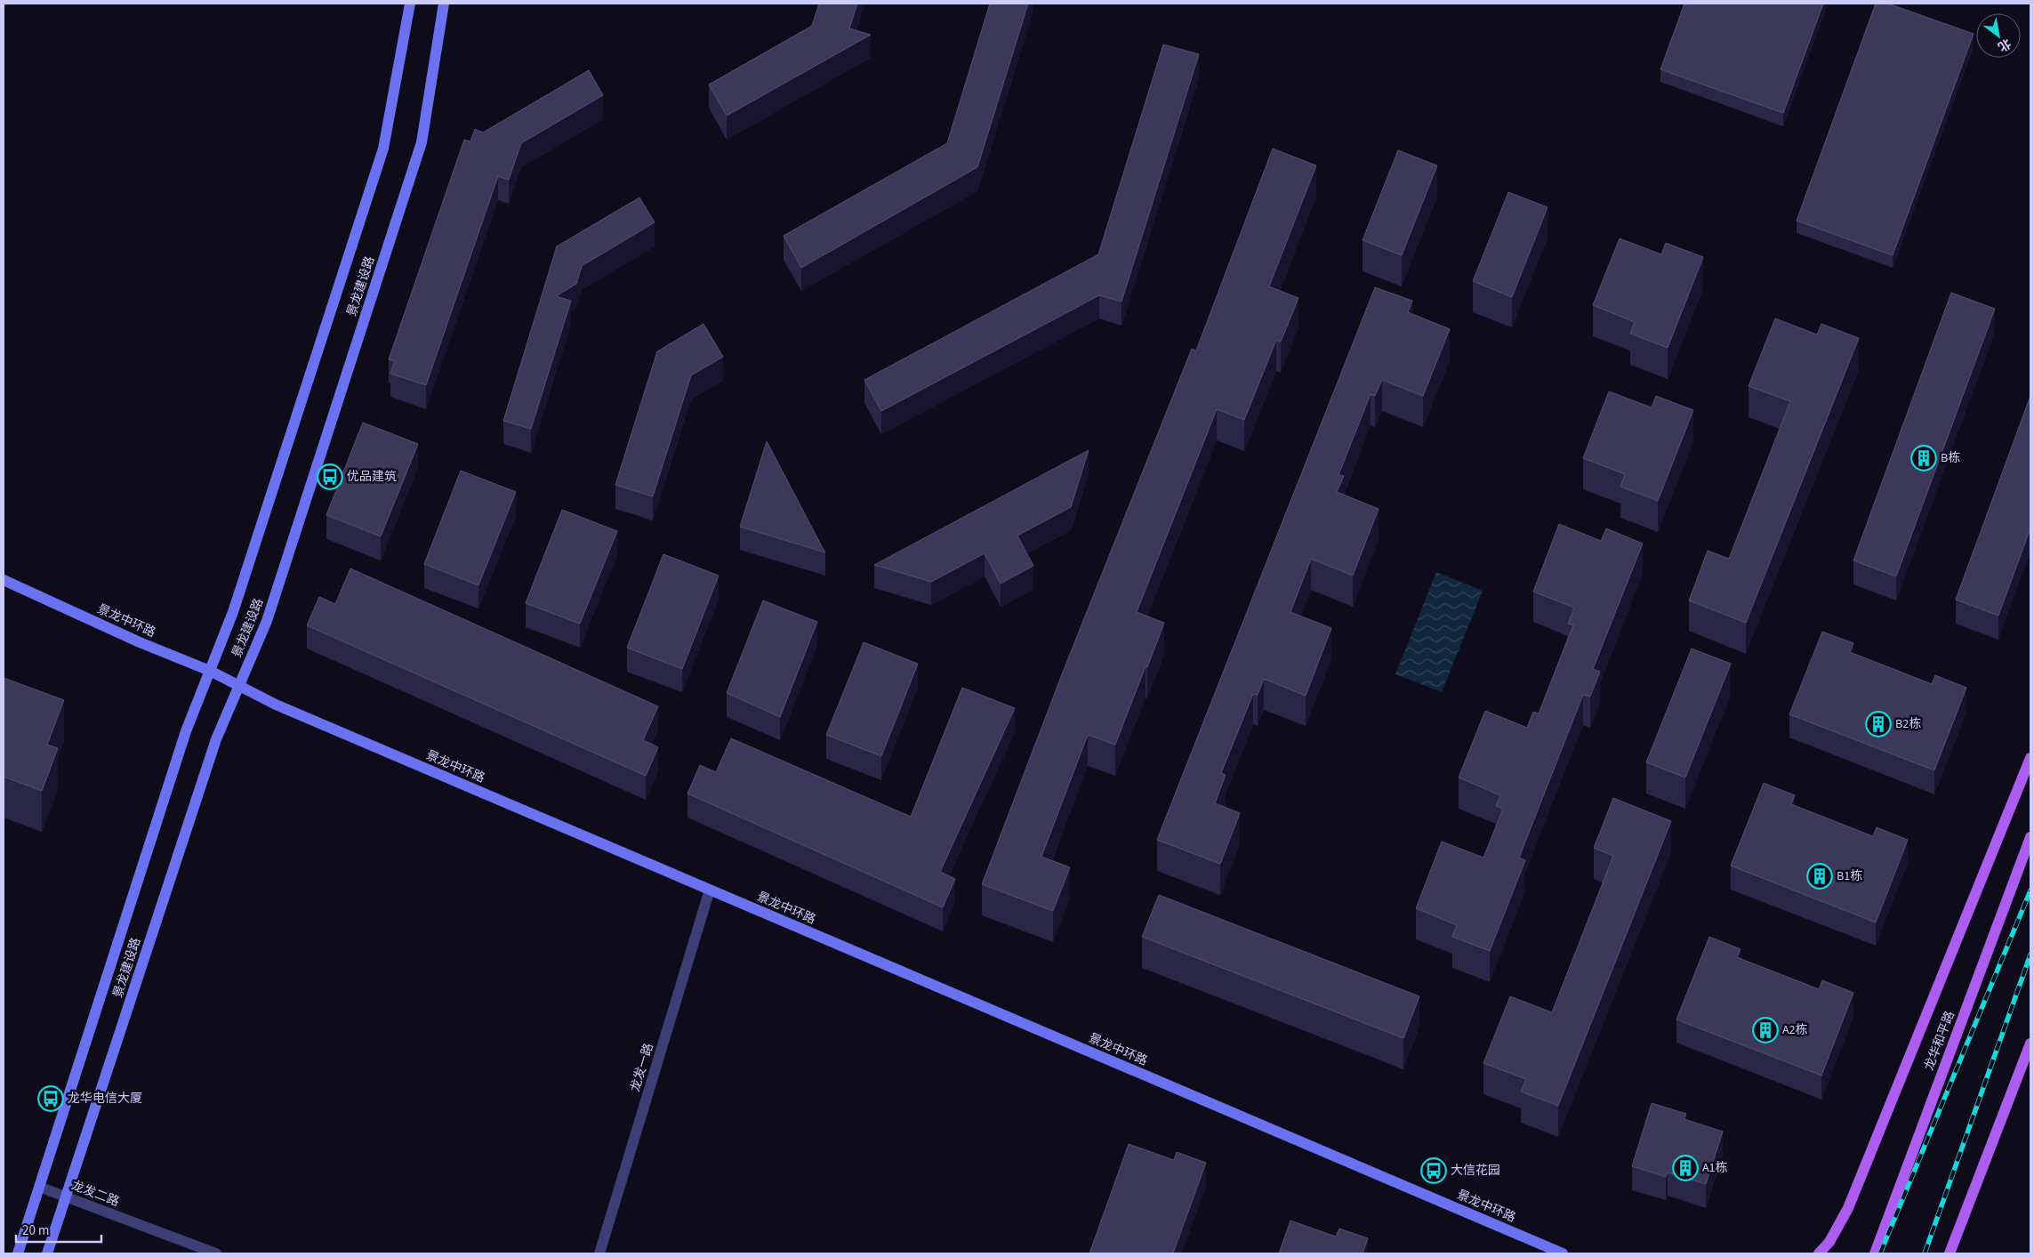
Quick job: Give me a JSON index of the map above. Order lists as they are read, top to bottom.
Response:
{
  "streets": {
    "main road": ["景龙建设路", "景龙中环路", "龙华和平路"],
    "street": ["龙发一路", "龙发二路"]
  },
  "crossings": [
    ["景龙建设路", "景龙中环路"],
    ["景龙建设路", "龙发二路"],
    ["景龙中环路", "龙发一路"]
  ],
  "places": {
    "building": [
      "B栋",
      "B2栋",
      "B1栋",
      "A2栋",
      "A1栋"
    ],
    "bus stop": ["优品建筑", "龙华电信大厦", "大信花园"]
  },
  "scale_bar": "20 m",
  "north": "bottom right"
}
